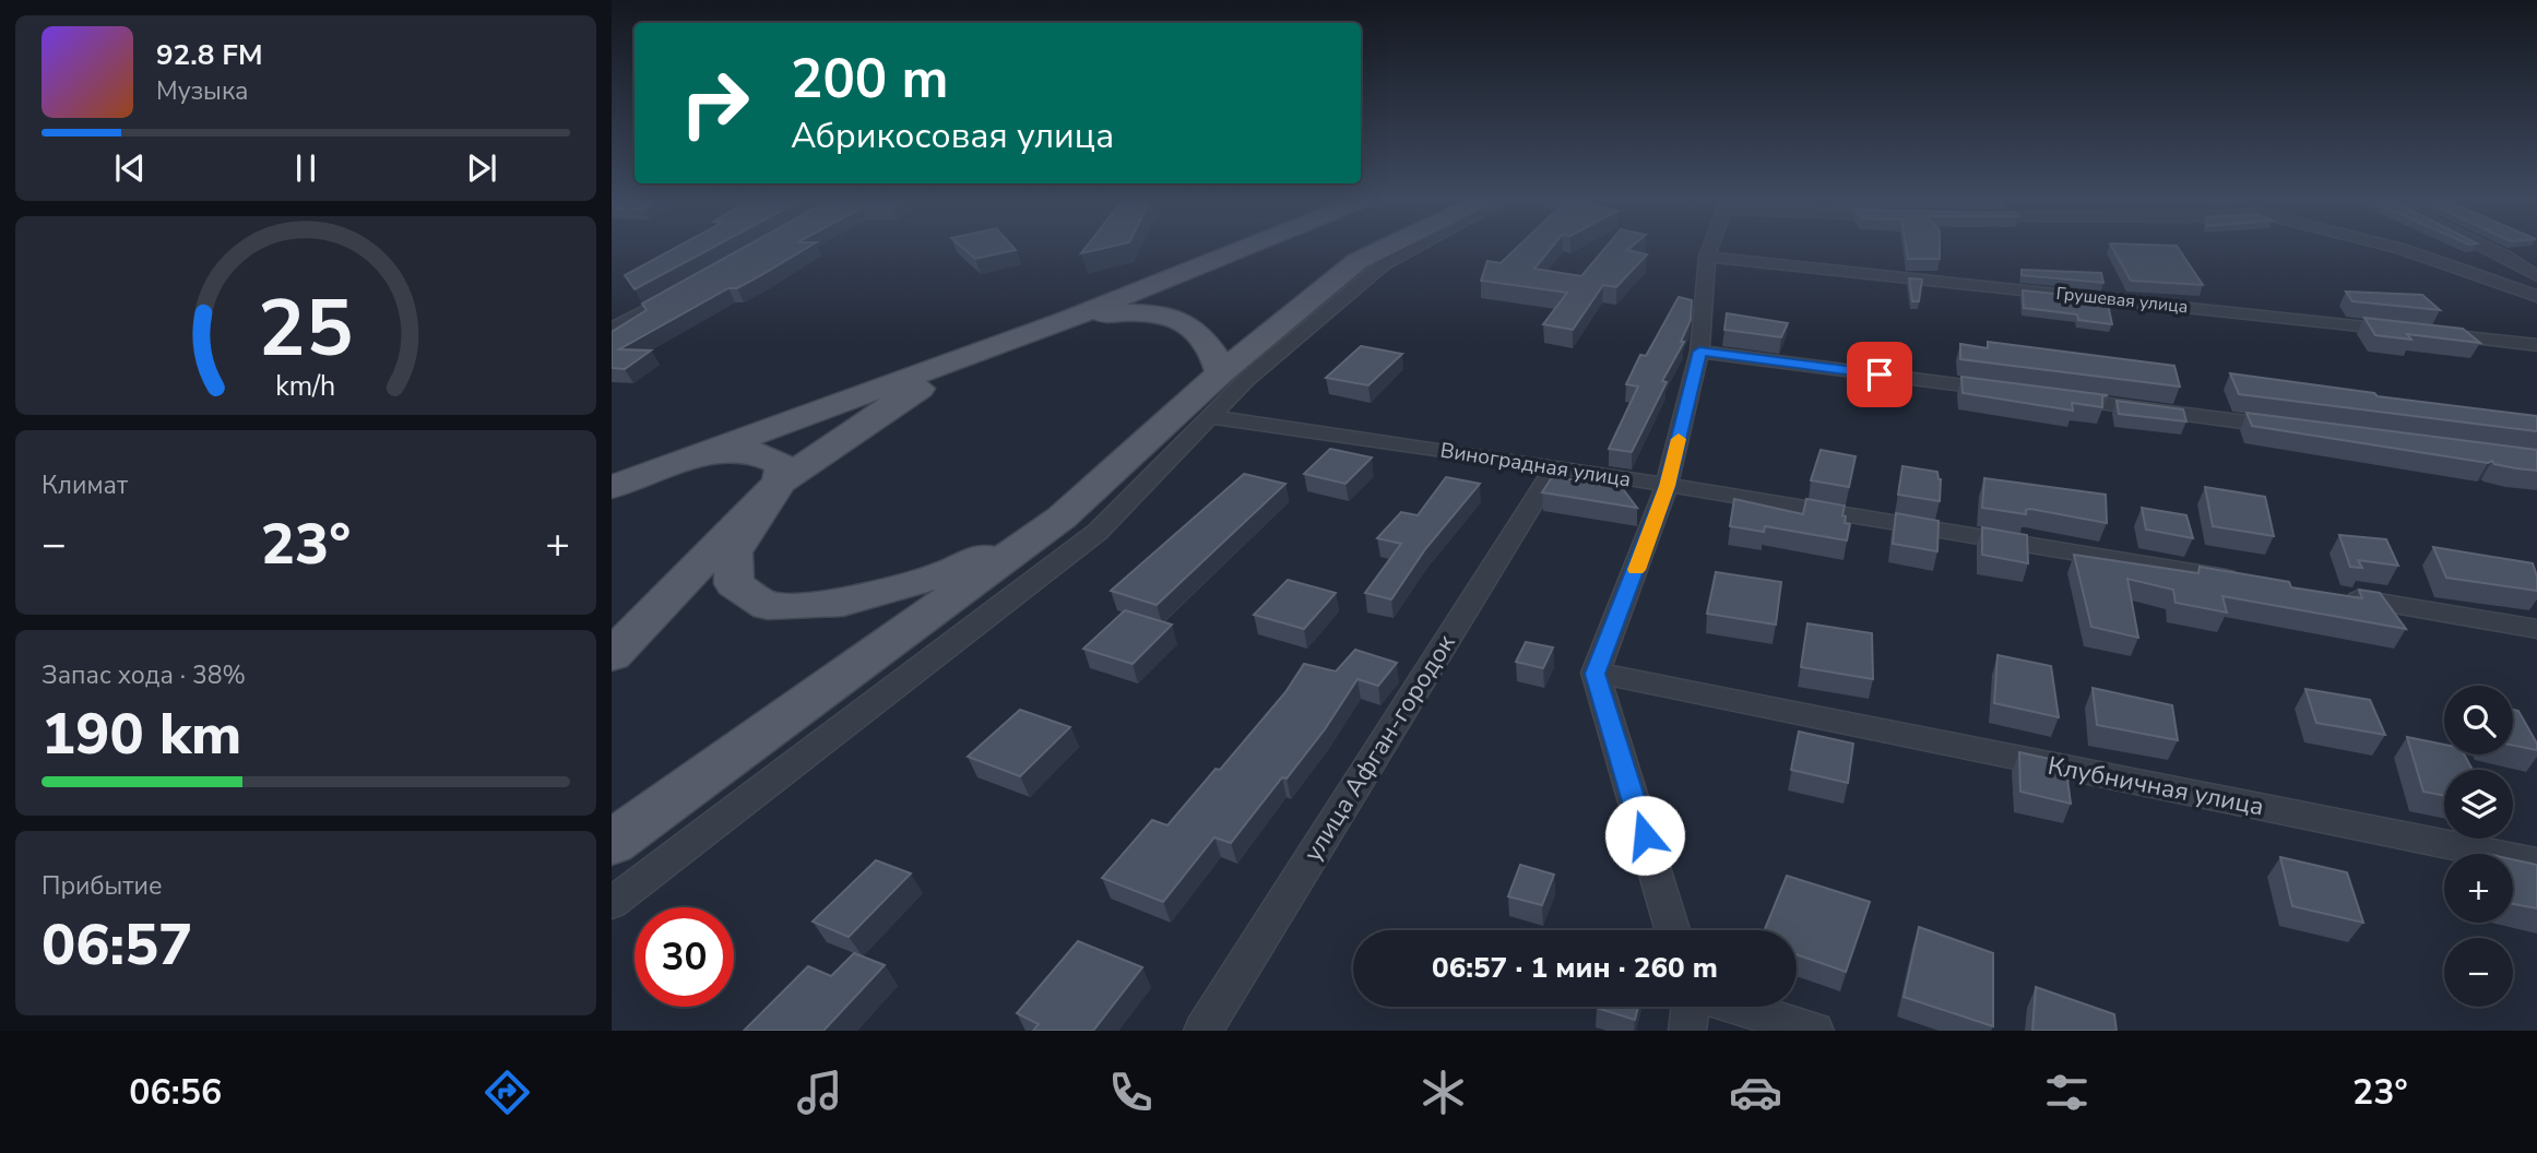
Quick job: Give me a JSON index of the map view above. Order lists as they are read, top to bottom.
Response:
{
  "streets": {
    "street": [
      "Грушевая улица",
      "Виноградная улица",
      "улица Афган-городок",
      "Клубничная улица"
    ]
  },
  "crossings": [
    ["Виноградная улица", "улица Афган-городок"]
  ],
  "page": {
    "turn": ["200 m", "Абрикосовая улица"],
    "song": ["92.8 FM", "Музыка"],
    "tile": [
      "Климат",
      ["Запас хода · 38%", "190 km"],
      ["Прибытие", "06:57"]
    ],
    "heat": ["−", "23°", "+"],
    "map_buttons": ["+", "−"],
    "limit": "30",
    "trip": "06:57 · 1 мин · 260 m",
    "tabs": ["06:56", "23°"],
    "gauge": ["25", "km/h"]
  }
}
